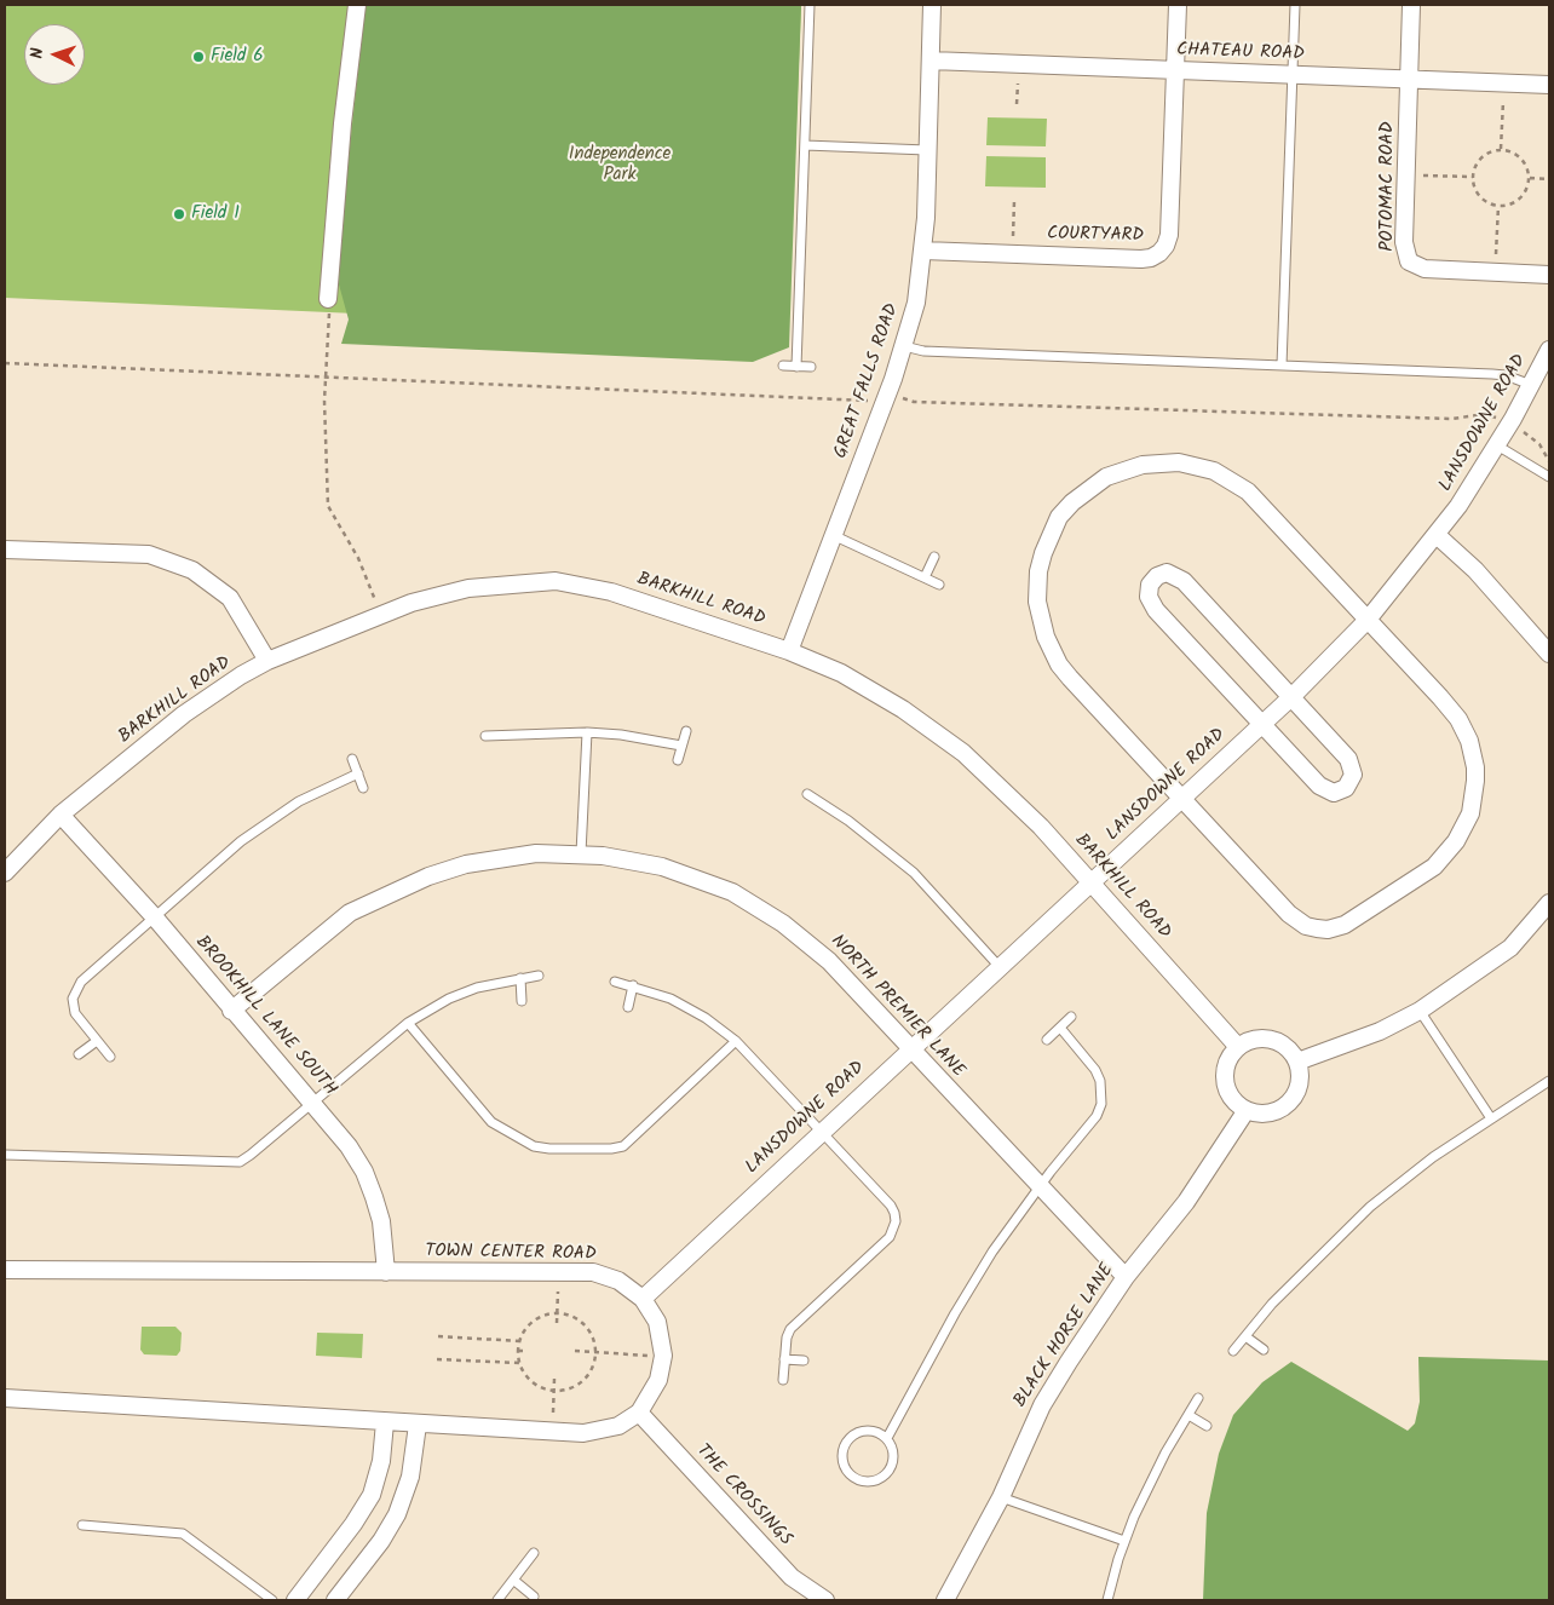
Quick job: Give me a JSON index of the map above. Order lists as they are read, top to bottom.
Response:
{
  "streets": {
    "street": [
      "CHATEAU ROAD",
      "POTOMAC ROAD",
      "COURTYARD",
      "GREAT FALLS ROAD",
      "LANSDOWNE ROAD",
      "BARKHILL ROAD",
      "NORTH PREMIER LANE",
      "BROOKHILL LANE SOUTH",
      "TOWN CENTER ROAD",
      "BLACK HORSE LANE",
      "THE CROSSINGS"
    ]
  },
  "crossings": [
    ["CHATEAU ROAD", "POTOMAC ROAD"],
    ["CHATEAU ROAD", "COURTYARD"],
    ["CHATEAU ROAD", "GREAT FALLS ROAD"],
    ["COURTYARD", "GREAT FALLS ROAD"],
    ["GREAT FALLS ROAD", "BARKHILL ROAD"],
    ["LANSDOWNE ROAD", "BARKHILL ROAD"],
    ["LANSDOWNE ROAD", "NORTH PREMIER LANE"],
    ["LANSDOWNE ROAD", "TOWN CENTER ROAD"],
    ["BARKHILL ROAD", "BROOKHILL LANE SOUTH"],
    ["BARKHILL ROAD", "BLACK HORSE LANE"],
    ["NORTH PREMIER LANE", "BROOKHILL LANE SOUTH"],
    ["NORTH PREMIER LANE", "BLACK HORSE LANE"],
    ["BROOKHILL LANE SOUTH", "TOWN CENTER ROAD"],
    ["TOWN CENTER ROAD", "THE CROSSINGS"]
  ],
  "parks": ["Independence Park"],
  "places": ["Field 6", "Field 1"],
  "north": "left"
}
